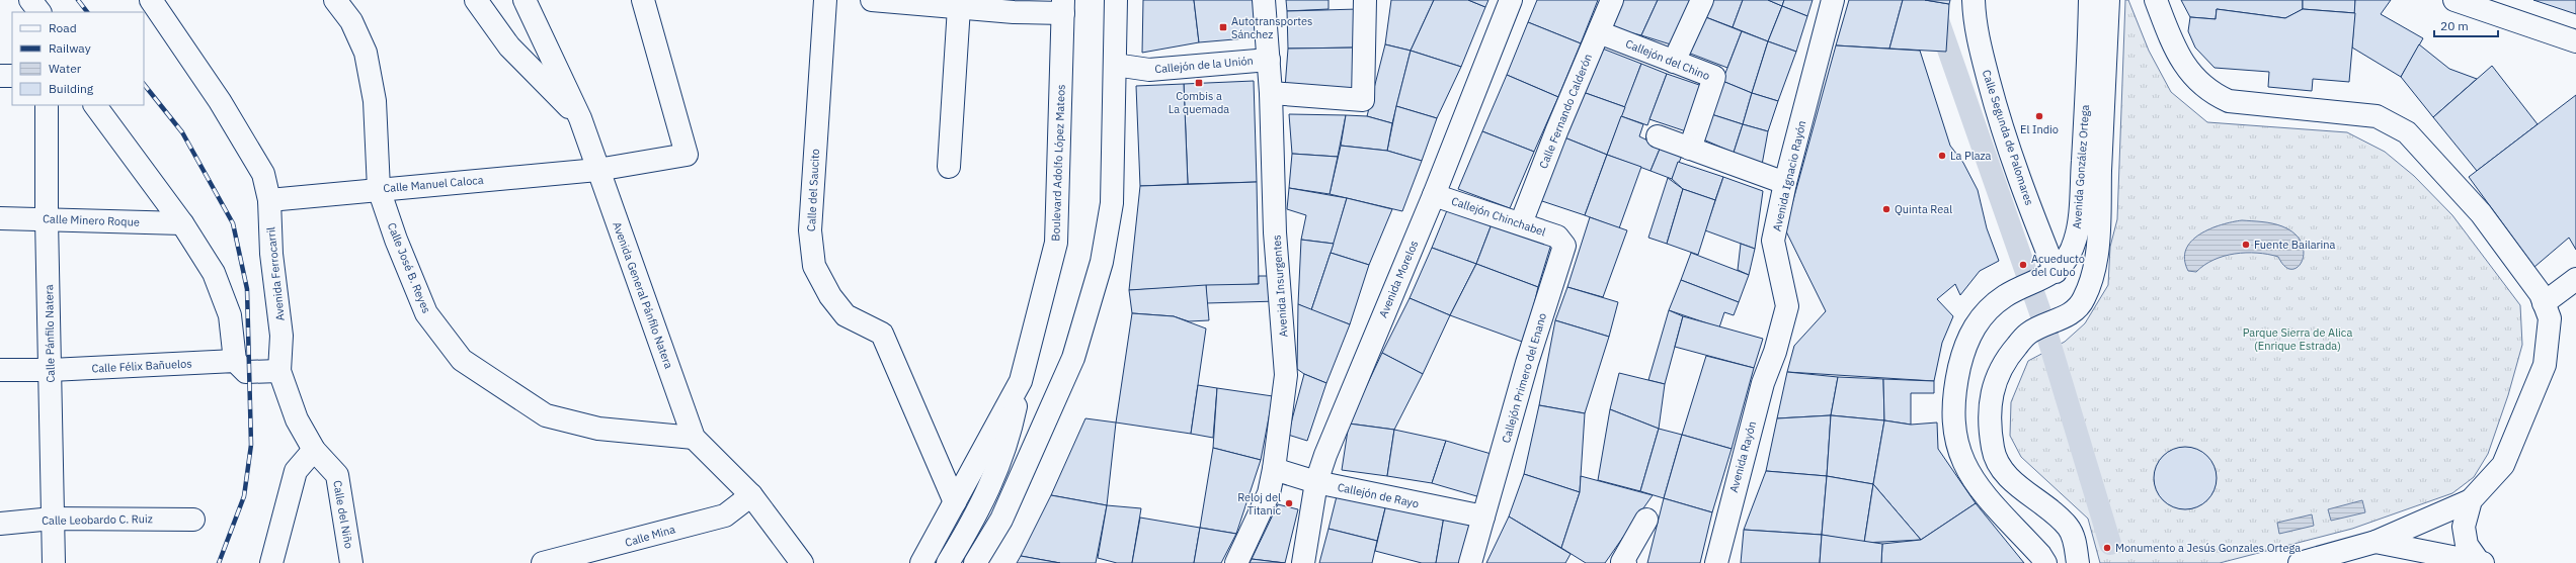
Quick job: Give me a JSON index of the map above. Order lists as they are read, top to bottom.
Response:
{
  "streets": {
    "street": [
      "Callejón del Chino",
      "Callejón de la Unión",
      "Calle Fernando Calderón",
      "Calle Segunda de Palomares",
      "Boulevard Adolfo López Mateos",
      "Avenida González Ortega",
      "Avenida Ignacio Rayón",
      "Calle Manuel Caloca",
      "Calle del Saucito",
      "Callejón Chinchabel",
      "Calle Minero Roque",
      "Calle José B. Reyes",
      "Avenida Ferrocarril",
      "Avenida Morelos",
      "Avenida Insurgentes",
      "Avenida General Pánfilo Natera",
      "Calle Pánfilo Natera",
      "Calle Félix Bañuelos",
      "Callejón Primero del Enano",
      "Avenida Rayón",
      "Callejón de Rayo",
      "Calle del Niño",
      "Calle Leobardo C. Ruiz",
      "Calle Mina"
    ]
  },
  "crossings": [
    ["Callejón del Chino", "Calle Fernando Calderón"],
    ["Callejón de la Unión", "Avenida Insurgentes"],
    ["Calle Fernando Calderón", "Callejón Chinchabel"],
    ["Calle Segunda de Palomares", "Avenida González Ortega"],
    ["Boulevard Adolfo López Mateos", "Calle del Saucito"],
    ["Avenida Ignacio Rayón", "Avenida Rayón"],
    ["Calle Manuel Caloca", "Calle José B. Reyes"],
    ["Calle Manuel Caloca", "Avenida Ferrocarril"],
    ["Calle Manuel Caloca", "Avenida General Pánfilo Natera"],
    ["Callejón Chinchabel", "Avenida Morelos"],
    ["Callejón Chinchabel", "Callejón Primero del Enano"],
    ["Calle Minero Roque", "Calle Pánfilo Natera"],
    ["Calle José B. Reyes", "Avenida General Pánfilo Natera"],
    ["Avenida Ferrocarril", "Calle del Niño"],
    ["Avenida Morelos", "Callejón de Rayo"],
    ["Avenida Insurgentes", "Callejón de Rayo"],
    ["Avenida General Pánfilo Natera", "Calle Mina"],
    ["Calle Pánfilo Natera", "Calle Félix Bañuelos"],
    ["Calle Pánfilo Natera", "Calle Leobardo C. Ruiz"],
    ["Callejón Primero del Enano", "Callejón de Rayo"]
  ],
  "parks": ["Parque Sierra de Alica (Enrique Estrada)"],
  "places": {
    "transit": ["Autotransportes Sánchez", "Combis a La quemada"],
    "other": [
      "El Indio",
      "La Plaza",
      "Quinta Real",
      "Fuente Bailarina",
      "Acueducto del Cubo",
      "Reloj del Titanic",
      "Monumento a Jesús Gonzales Ortega"
    ]
  },
  "legend": [
    "Road",
    "Railway",
    "Water",
    "Building"
  ],
  "scale_bar": "20 m"
}
